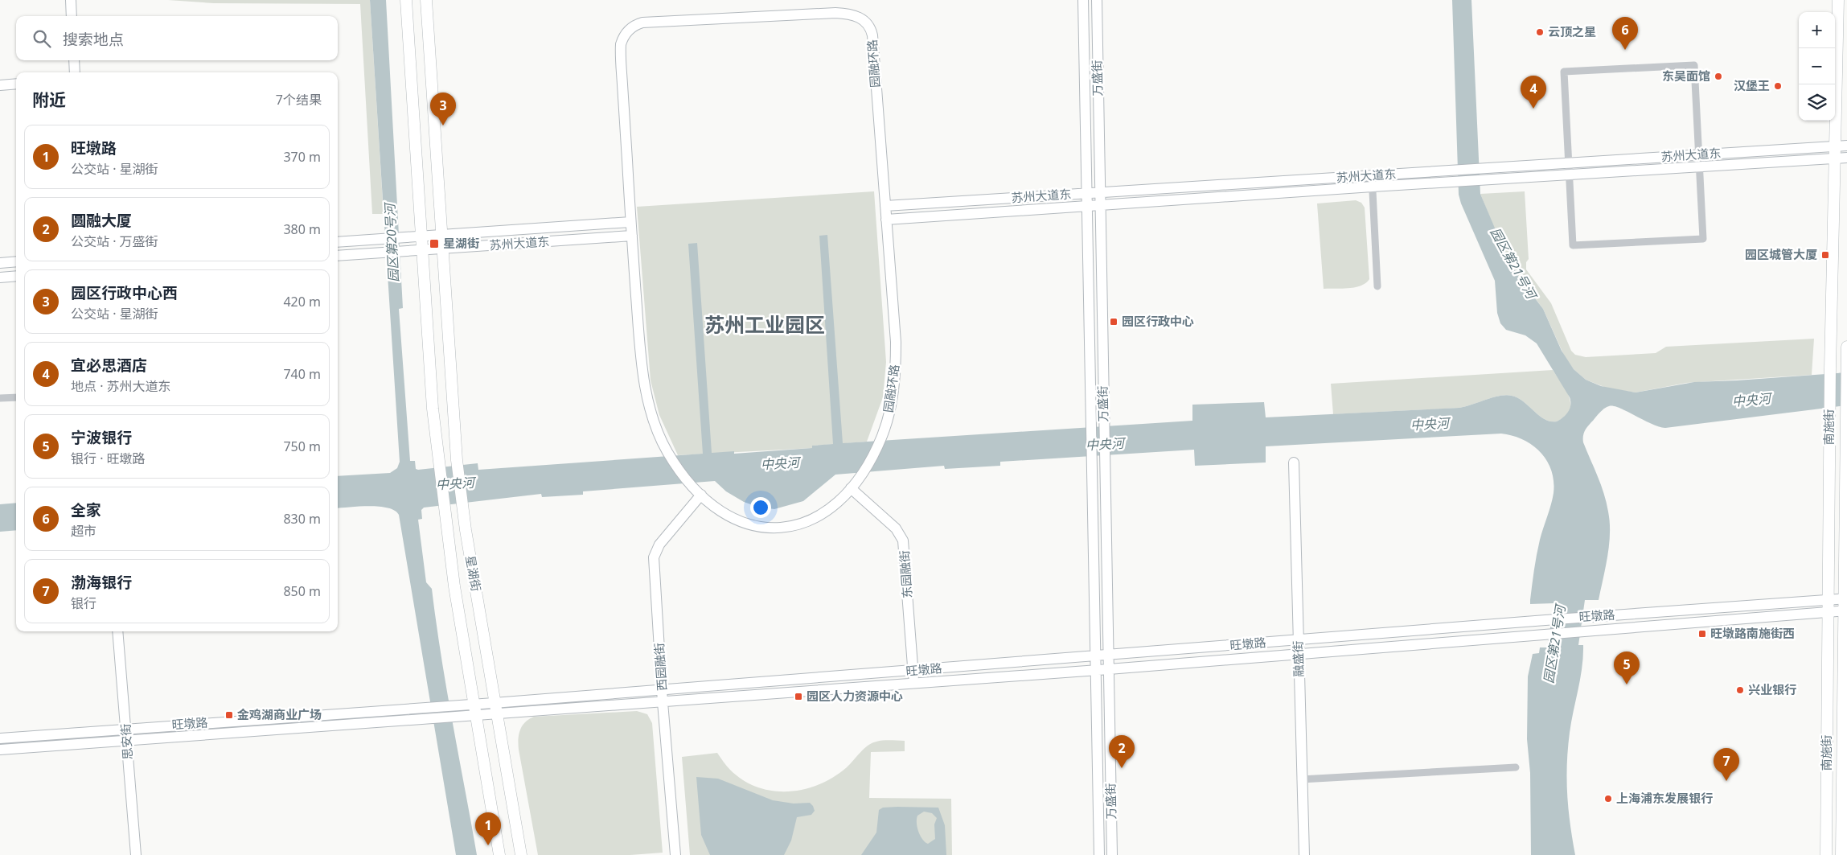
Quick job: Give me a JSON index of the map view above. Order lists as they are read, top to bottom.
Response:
{
  "streets": {
    "main road": [
      "园融环路",
      "万盛街",
      "苏州大道东",
      "南施街",
      "星湖街",
      "东园融街",
      "旺墩路",
      "融盛街",
      "西园融街",
      "思安街"
    ]
  },
  "crossings": [
    ["园融环路", "苏州大道东"],
    ["园融环路", "东园融街"],
    ["园融环路", "西园融街"],
    ["万盛街", "苏州大道东"],
    ["万盛街", "旺墩路"],
    ["苏州大道东", "南施街"],
    ["苏州大道东", "星湖街"],
    ["南施街", "旺墩路"],
    ["星湖街", "旺墩路"],
    ["东园融街", "旺墩路"],
    ["旺墩路", "融盛街"],
    ["旺墩路", "西园融街"],
    ["旺墩路", "思安街"]
  ],
  "districts": ["苏州工业园区"],
  "water": ["园区第20号河", "园区第21号河", "中央河"],
  "places": {
    "other": [
      "云顶之星",
      "东吴面馆",
      "汉堡王",
      "兴业银行",
      "上海浦东发展银行"
    ],
    "transit": [
      "星湖街",
      "园区城管大厦",
      "园区行政中心",
      "旺墩路南施街西",
      "园区人力资源中心",
      "金鸡湖商业广场"
    ]
  },
  "page": {
    "map_buttons": ["+", "−"],
    "search": "搜索地点",
    "pins": [
      "6",
      "4",
      "3",
      "5",
      "2",
      "7",
      "1"
    ],
    "heading": ["附近", "7个结果"],
    "list": [
      {
        "mark": "1",
        "name": "旺墩路",
        "note": "公交站 · 星湖街",
        "value": "370 m"
      },
      {
        "mark": "2",
        "name": "圆融大厦",
        "note": "公交站 · 万盛街",
        "value": "380 m"
      },
      {
        "mark": "3",
        "name": "园区行政中心西",
        "note": "公交站 · 星湖街",
        "value": "420 m"
      },
      {
        "mark": "4",
        "name": "宜必思酒店",
        "note": "地点 · 苏州大道东",
        "value": "740 m"
      },
      {
        "mark": "5",
        "name": "宁波银行",
        "note": "银行 · 旺墩路",
        "value": "750 m"
      },
      {
        "mark": "6",
        "name": "全家",
        "note": "超市",
        "value": "830 m"
      },
      {
        "mark": "7",
        "name": "渤海银行",
        "note": "银行",
        "value": "850 m"
      }
    ]
  }
}
